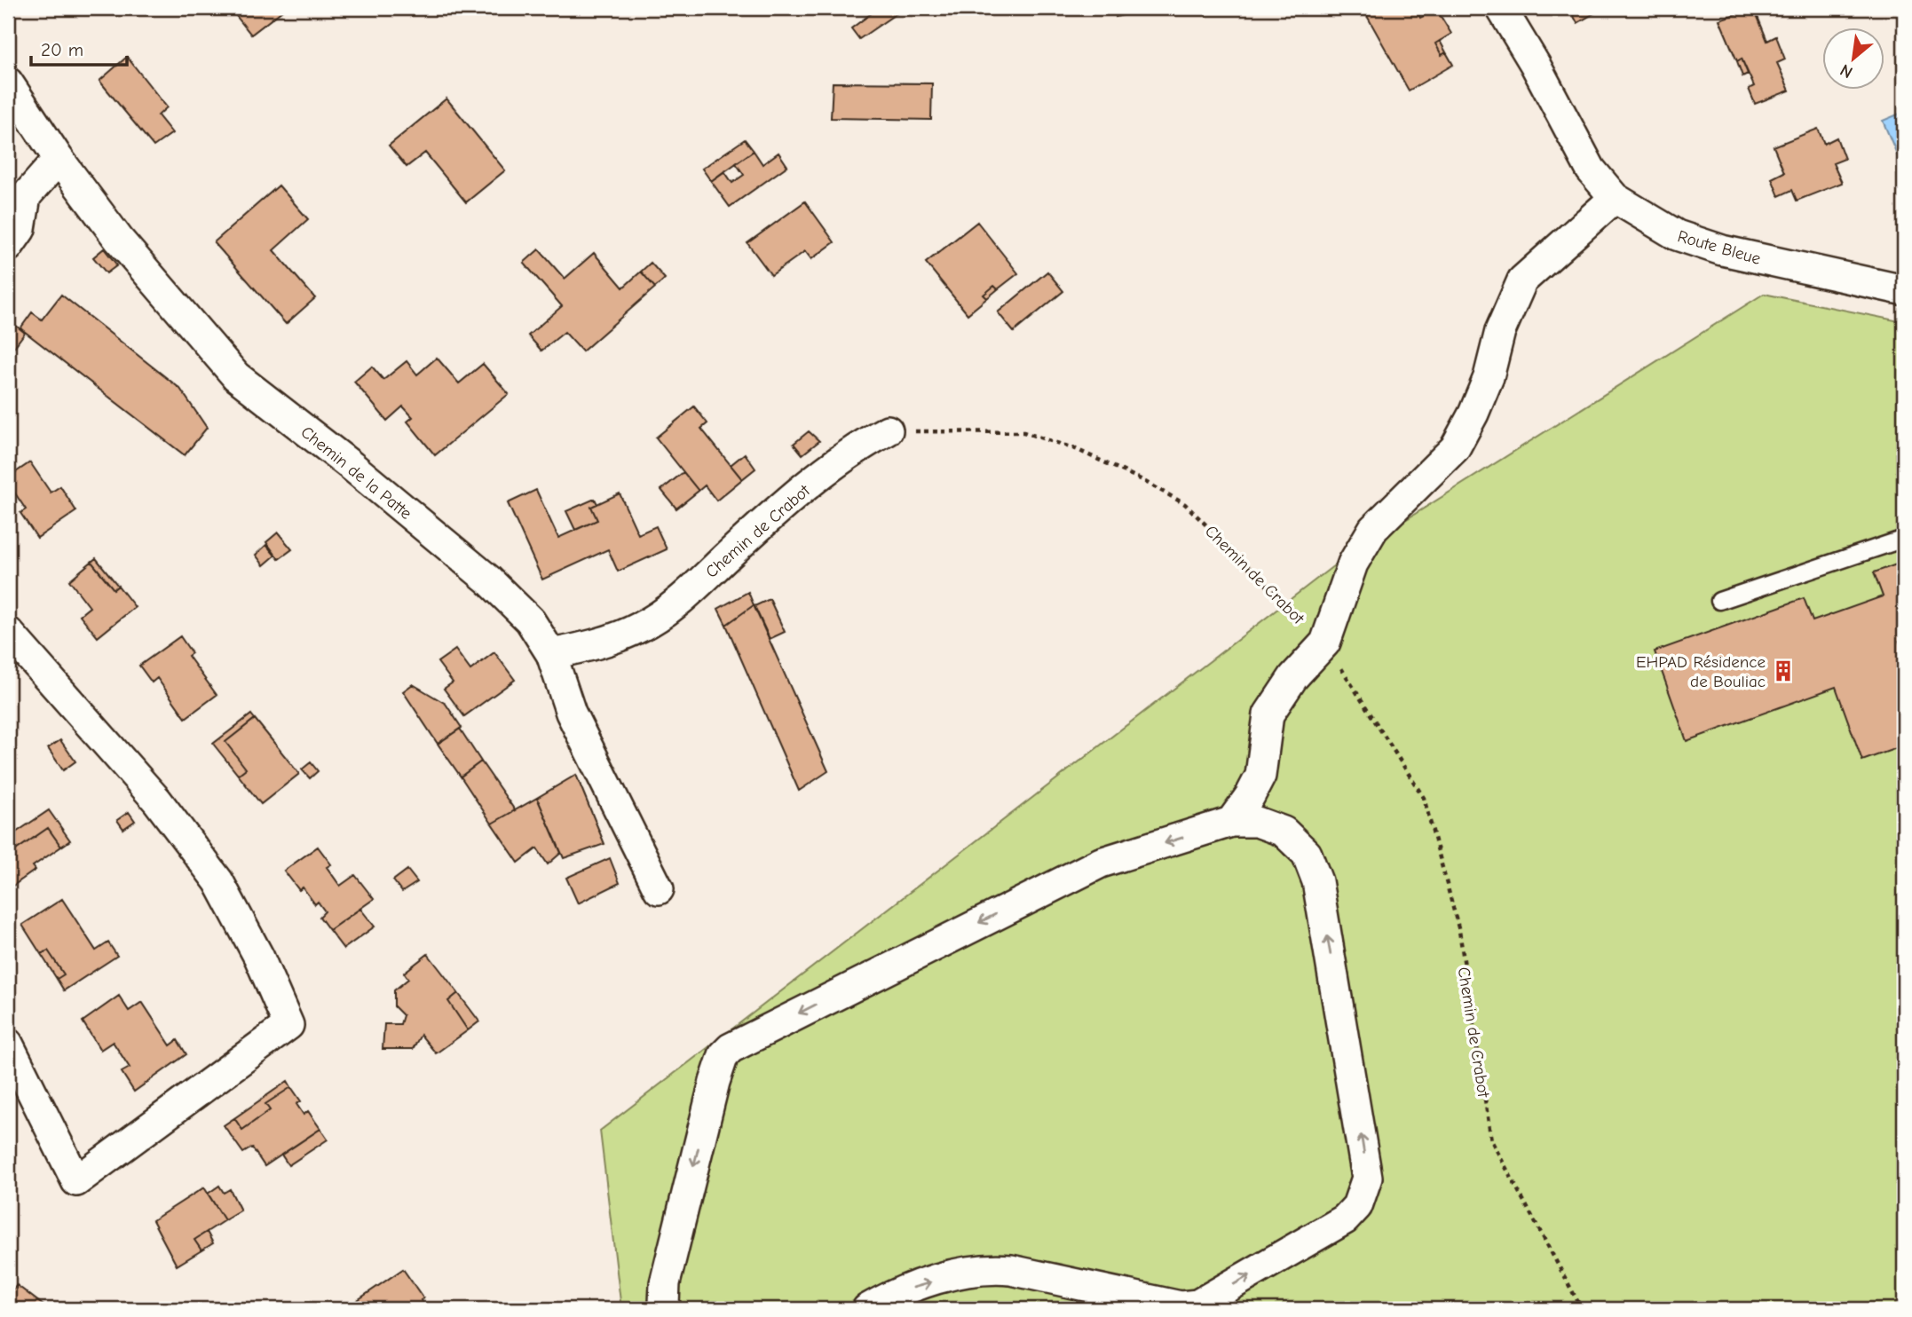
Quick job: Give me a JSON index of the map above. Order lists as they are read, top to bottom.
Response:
{
  "streets": {
    "street": ["Route Bleue", "Chemin de la Patte", "Chemin de Crabot"]
  },
  "crossings": [
    ["Chemin de la Patte", "Chemin de Crabot"]
  ],
  "places": {
    "building": ["EHPAD Résidence de Bouliac"]
  },
  "scale_bar": "20 m",
  "north": "bottom left"
}
